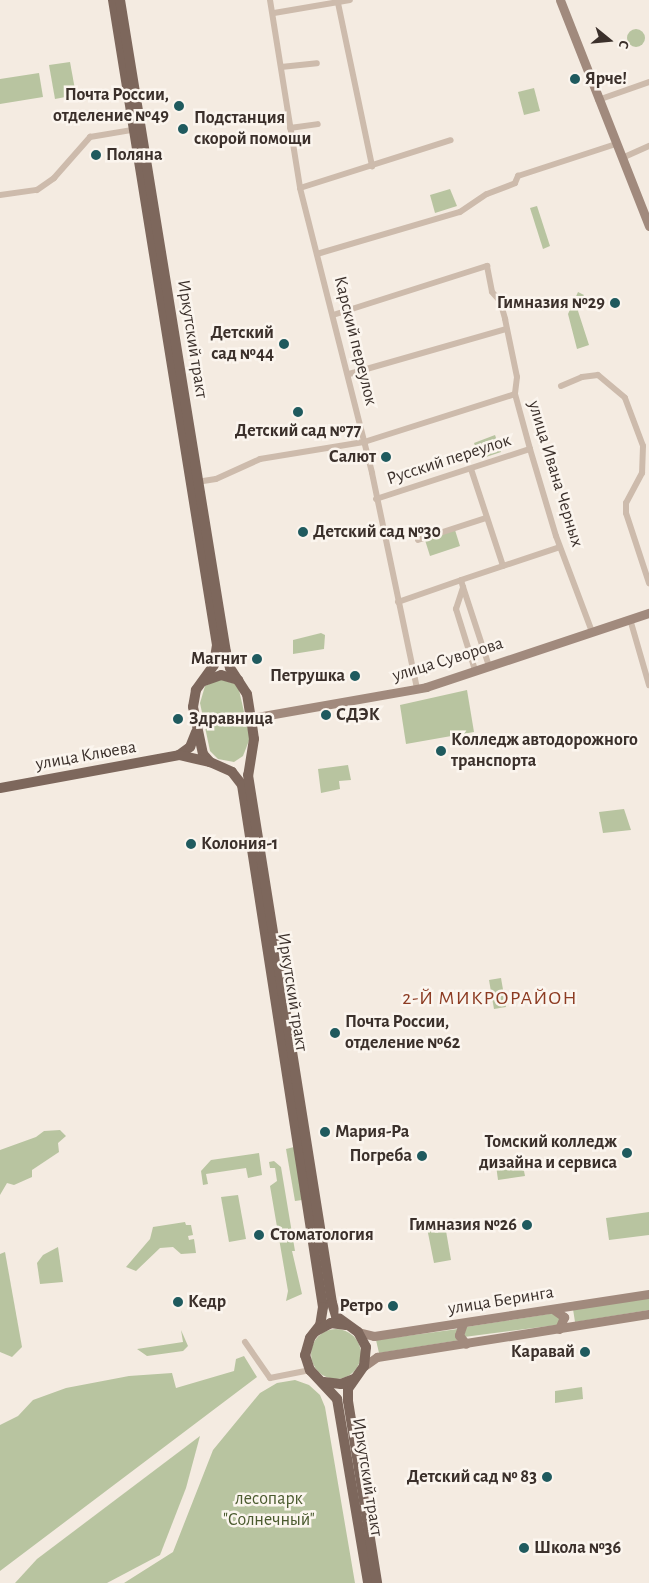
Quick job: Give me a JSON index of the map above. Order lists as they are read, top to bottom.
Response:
{
  "streets": {
    "main road": ["Иркутский тракт", "улица Клюева"],
    "street": [
      "Карский переулок",
      "Русский переулок",
      "улица Ивана Черных",
      "улица Суворова",
      "улица Беринга"
    ]
  },
  "crossings": [
    ["Иркутский тракт", "улица Суворова"],
    ["Иркутский тракт", "улица Клюева"],
    ["Иркутский тракт", "улица Беринга"],
    ["Карский переулок", "Русский переулок"],
    ["Карский переулок", "улица Ивана Черных"],
    ["Карский переулок", "улица Суворова"],
    ["Русский переулок", "улица Ивана Черных"],
    ["улица Ивана Черных", "улица Суворова"]
  ],
  "districts": ["2-Й МИКРОРАЙОН"],
  "parks": ["лесопарк \"Солнечный\""],
  "places": [
    "Ярче!",
    "Почта России, отделение №49",
    "Подстанция скорой помощи",
    "Поляна",
    "Гимназия №29",
    "Детский сад №44",
    "Детский сад №77",
    "Салют",
    "Детский сад №30",
    "Магнит",
    "Петрушка",
    "СДЭК",
    "Здравница",
    "Колледж автодорожного транспорта",
    "Колония-1",
    "Почта России, отделение №62",
    "Мария-Ра",
    "Томский колледж дизайна и сервиса",
    "Погреба",
    "Гимназия №26",
    "Стоматология",
    "Кедр",
    "Ретро",
    "Каравай",
    "Детский сад № 83",
    "Школа №36"
  ],
  "north": "right"
}
